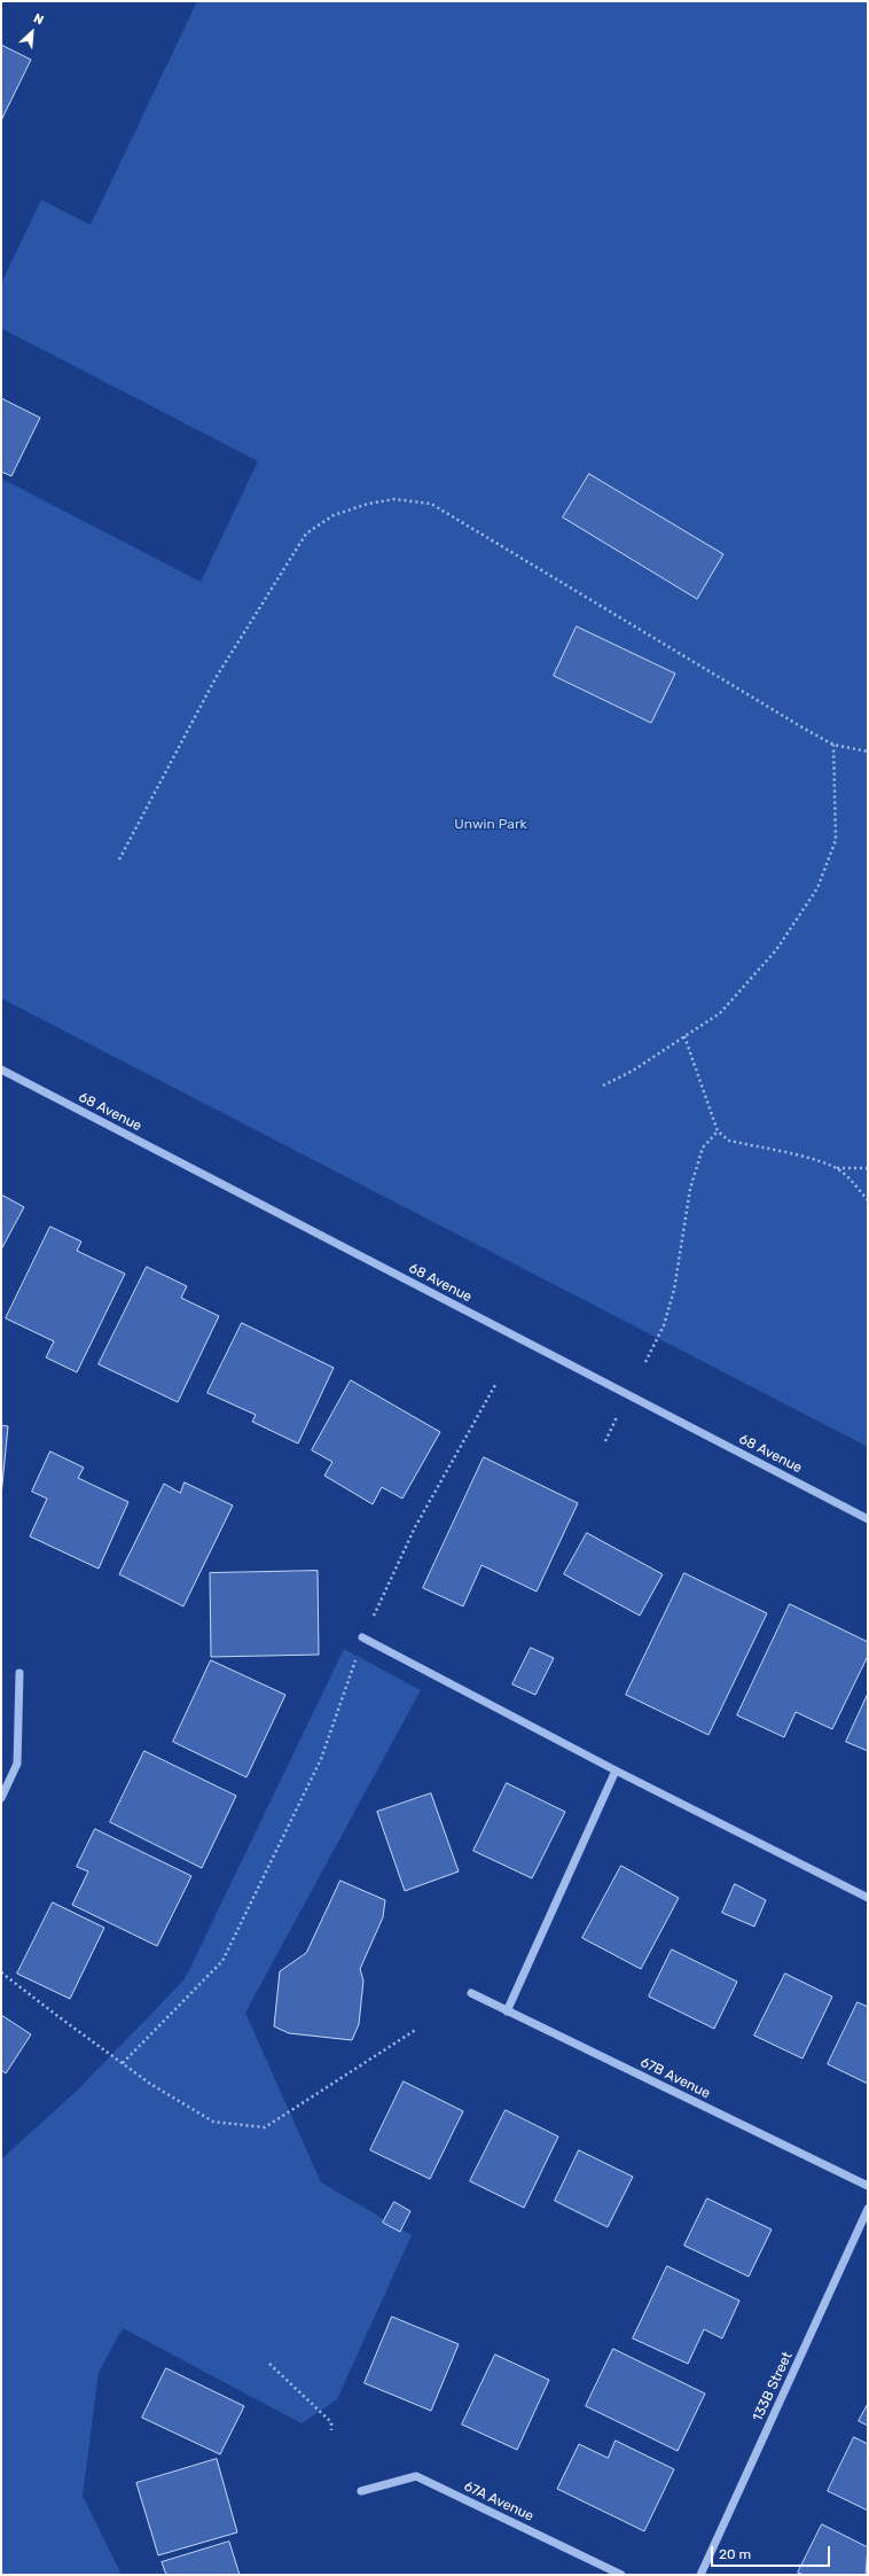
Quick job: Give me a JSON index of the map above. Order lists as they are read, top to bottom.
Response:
{
  "streets": {
    "street": [
      "68 Avenue",
      "67B Avenue",
      "133B Street",
      "67A Avenue"
    ]
  },
  "parks": ["Unwin Park"],
  "scale_bar": "20 m",
  "north": "top right"
}
